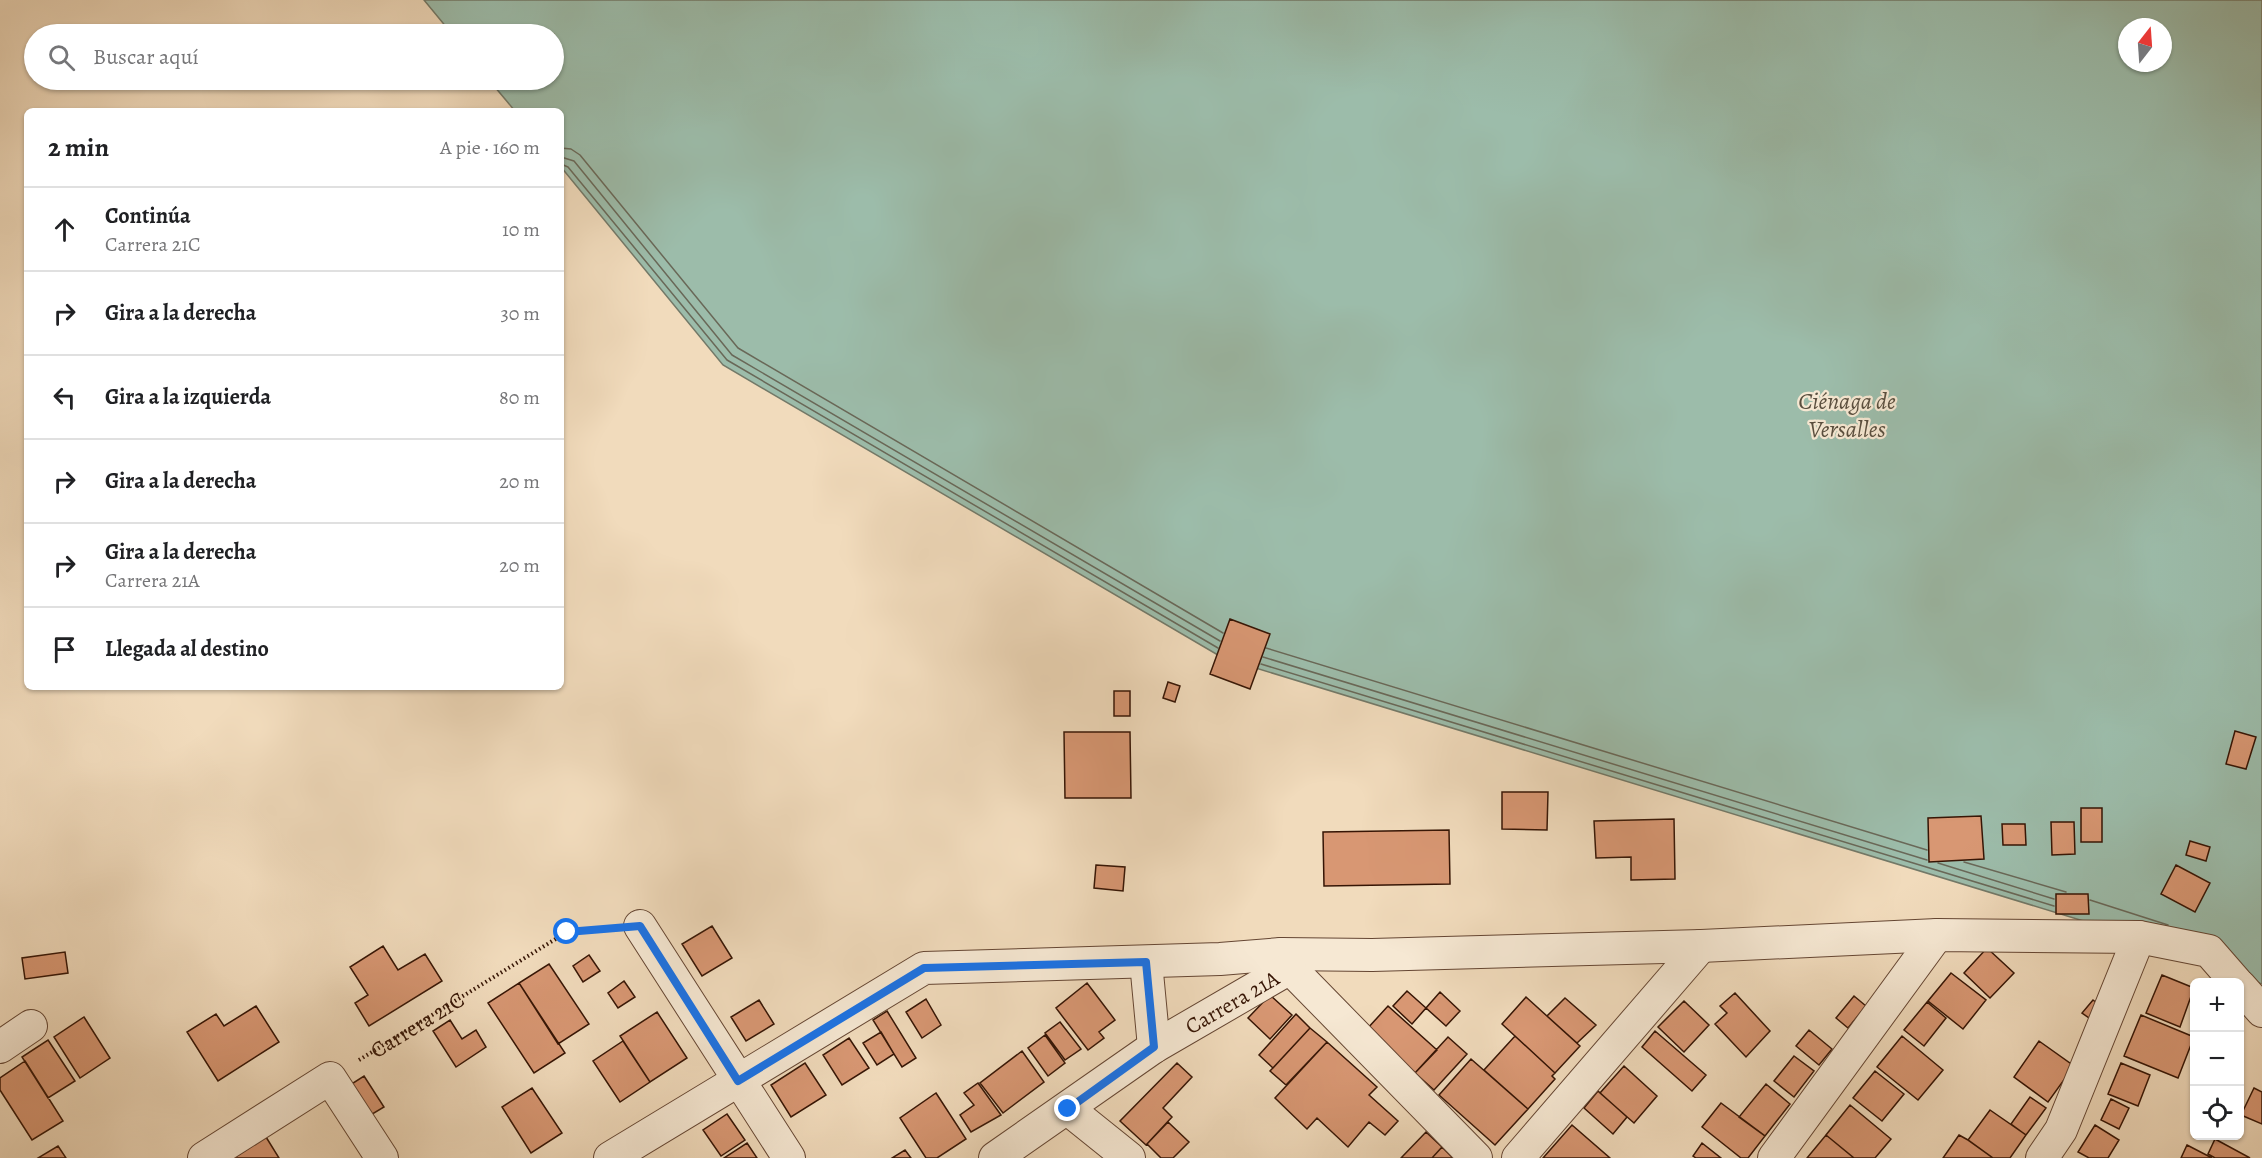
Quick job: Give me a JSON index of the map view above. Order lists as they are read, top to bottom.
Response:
{
  "streets": {
    "street": ["Carrera 21A"],
    "path": ["Carrera 21C"]
  },
  "water": ["Ciénaga de Versalles"],
  "north": "top",
  "page": {
    "search": "Buscar aquí",
    "heading": ["2 min", "A pie · 160 m"],
    "list": [
      ["Continúa", "Carrera 21C", "10 m"],
      ["Gira a la derecha", "30 m"],
      ["Gira a la izquierda", "80 m"],
      ["Gira a la derecha", "20 m"],
      ["Gira a la derecha", "Carrera 21A", "20 m"],
      "Llegada al destino"
    ],
    "map_buttons": ["+", "−"]
  }
}
